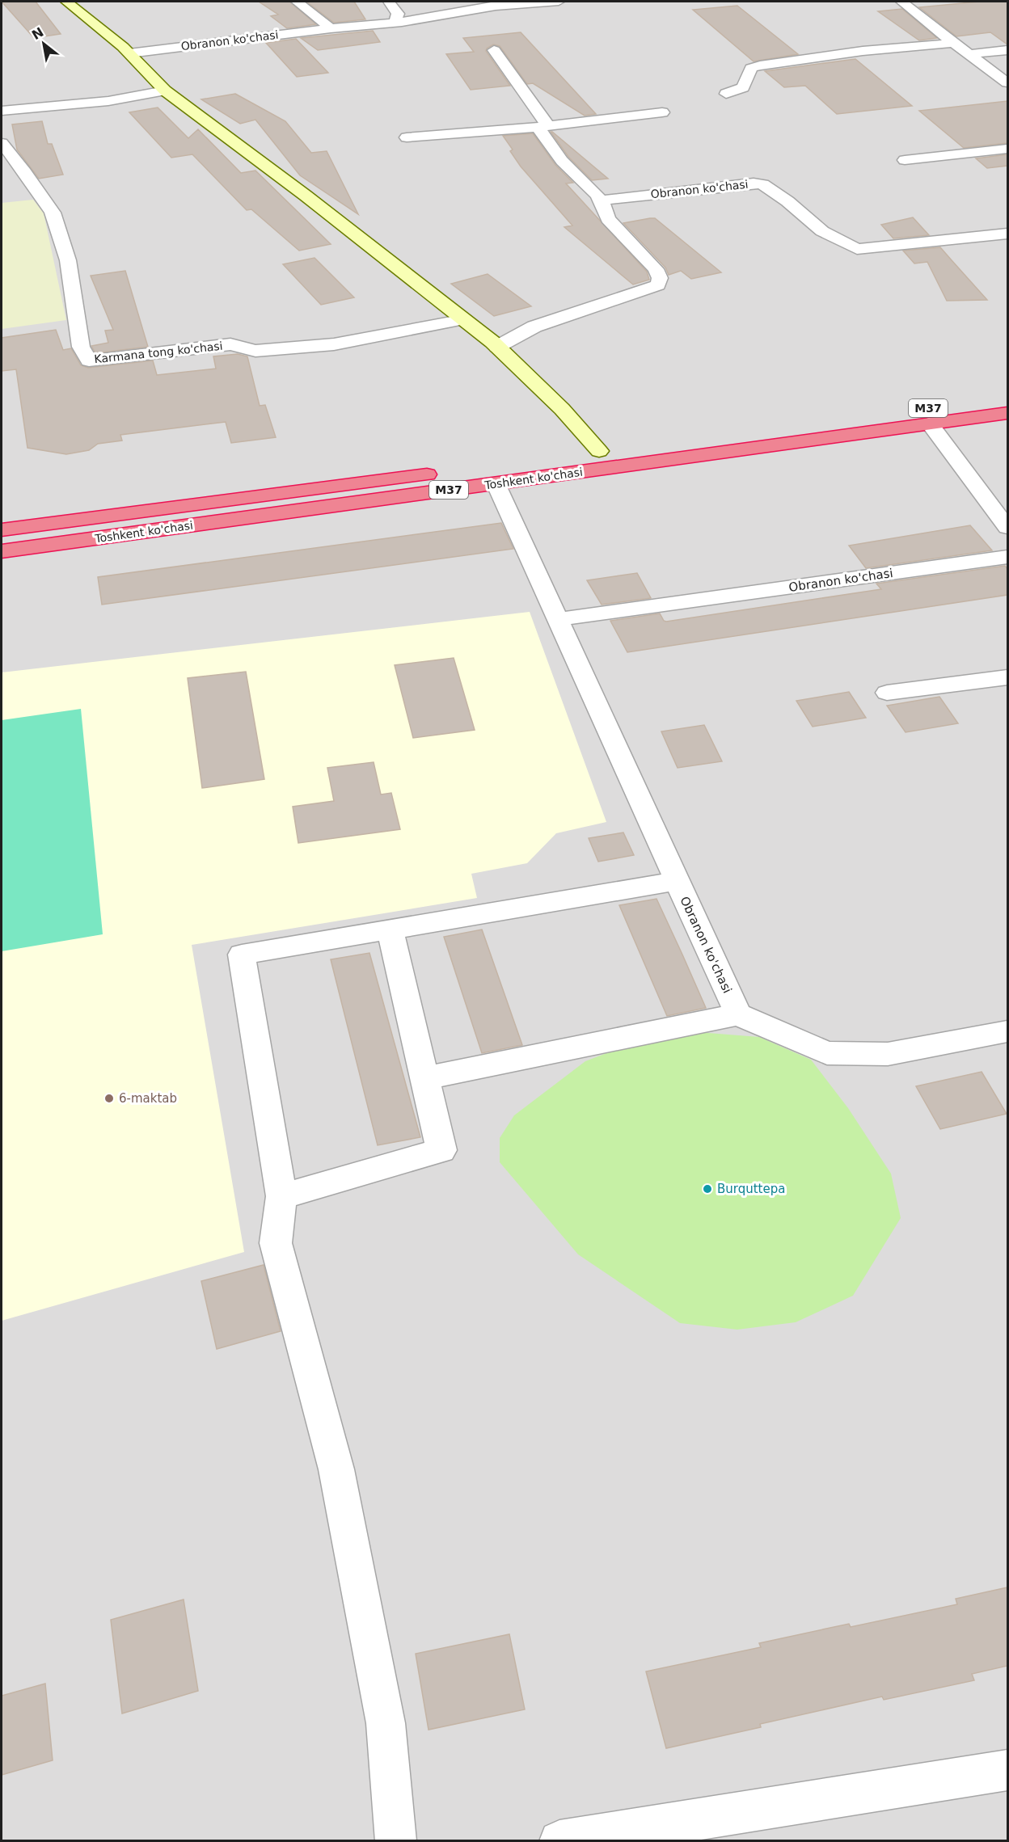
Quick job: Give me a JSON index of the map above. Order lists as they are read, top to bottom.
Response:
{
  "streets": {
    "highway": ["M37", "Toshkent ko'chasi"],
    "street": ["Obranon ko'chasi", "Karmana tong ko'chasi"]
  },
  "crossings": [
    ["Obranon ko'chasi", "Toshkent ko'chasi"]
  ],
  "places": ["6-maktab", "Burquttepa"],
  "north": "top left"
}
